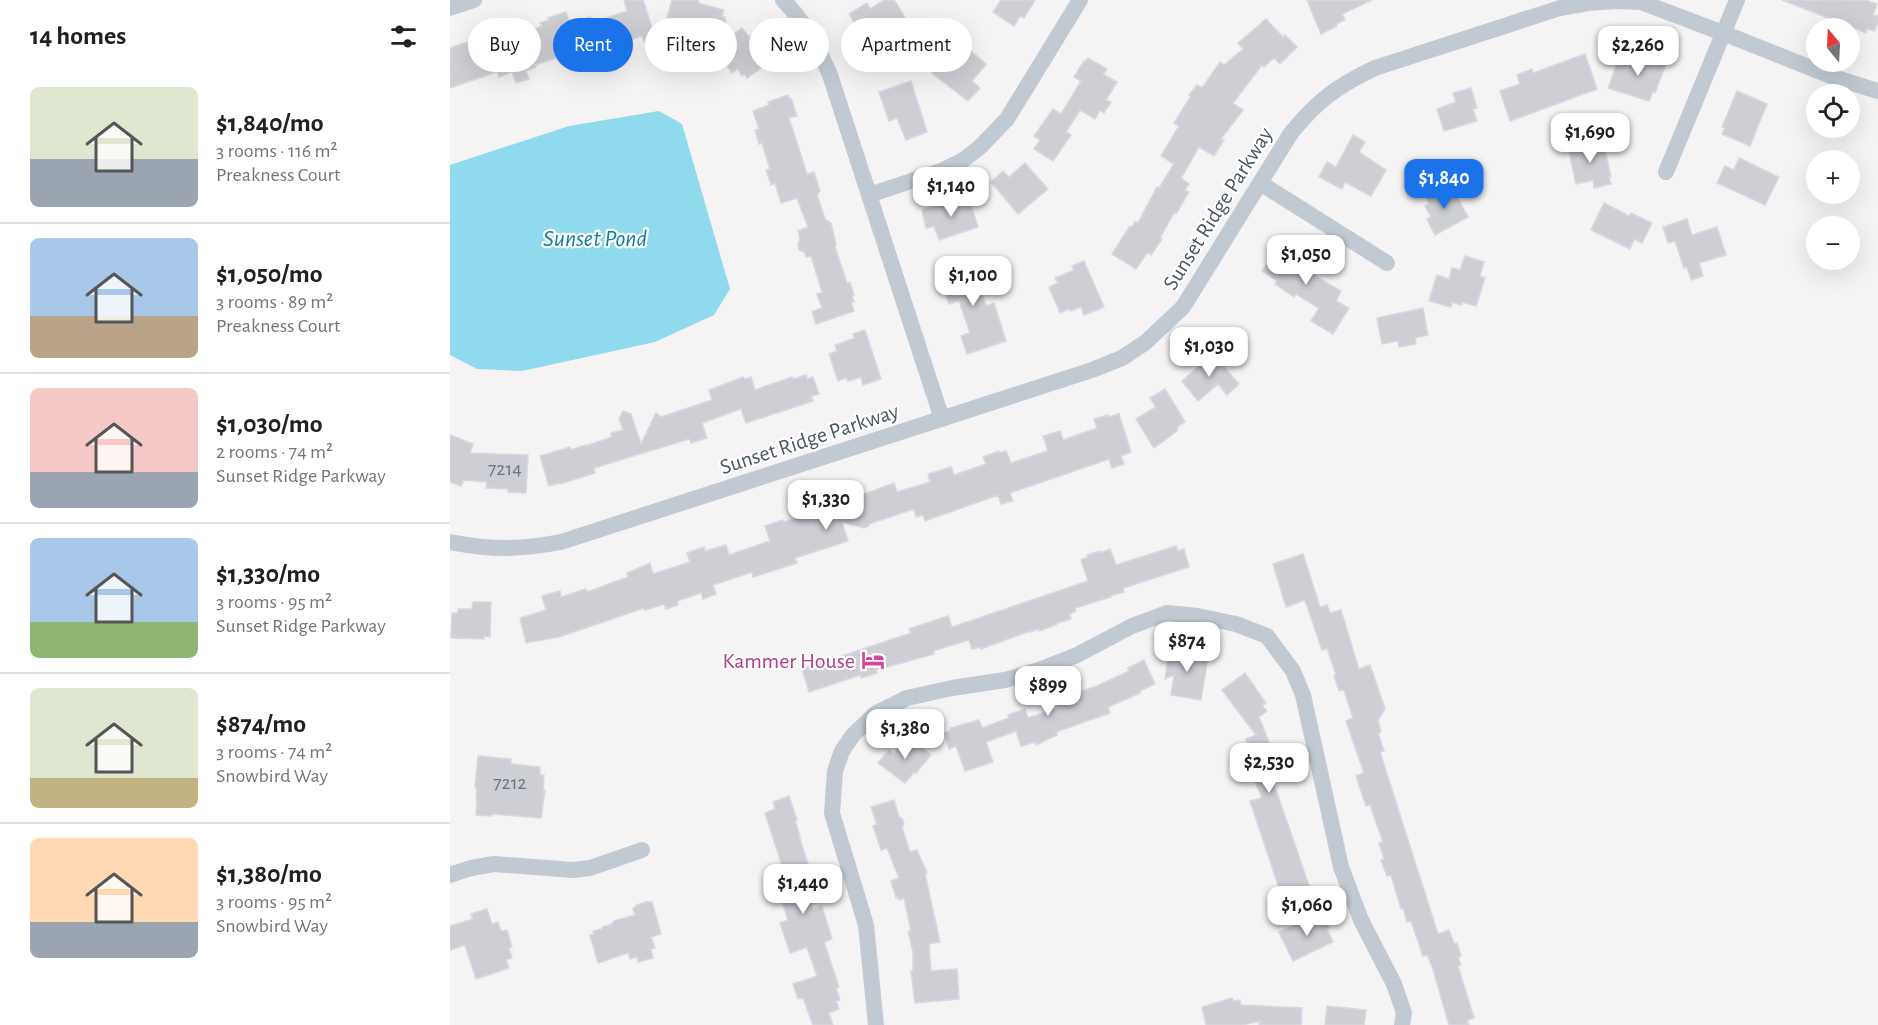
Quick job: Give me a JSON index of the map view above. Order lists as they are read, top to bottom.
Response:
{
  "streets": {
    "street": ["Sunset Ridge Parkway"]
  },
  "water": ["Sunset Pond"],
  "places": {
    "hotel": ["Kammer House"]
  },
  "house_numbers": ["7214", "7212"],
  "north": "top",
  "page": {
    "heading": "14 homes",
    "map_buttons": ["+", "−"],
    "chip": [
      "Buy",
      "Rent",
      "Filters",
      "New",
      "Apartment"
    ],
    "price": [
      "$2,260",
      "$1,690",
      "$1,840",
      "$1,140",
      "$1,050",
      "$1,100",
      "$1,030",
      "$1,330",
      "$874",
      "$899",
      "$1,380",
      "$2,530",
      "$1,440",
      "$1,060"
    ],
    "list": [
      {
        "name": "$1,840/mo",
        "note": "3 rooms · 116 m² · Preakness Court"
      },
      {
        "name": "$1,050/mo",
        "note": "3 rooms · 89 m² · Preakness Court"
      },
      {
        "name": "$1,030/mo",
        "note": "2 rooms · 74 m² · Sunset Ridge Parkway"
      },
      {
        "name": "$1,330/mo",
        "note": "3 rooms · 95 m² · Sunset Ridge Parkway"
      },
      {
        "name": "$874/mo",
        "note": "3 rooms · 74 m² · Snowbird Way"
      },
      {
        "name": "$1,380/mo",
        "note": "3 rooms · 95 m² · Snowbird Way"
      }
    ]
  }
}
